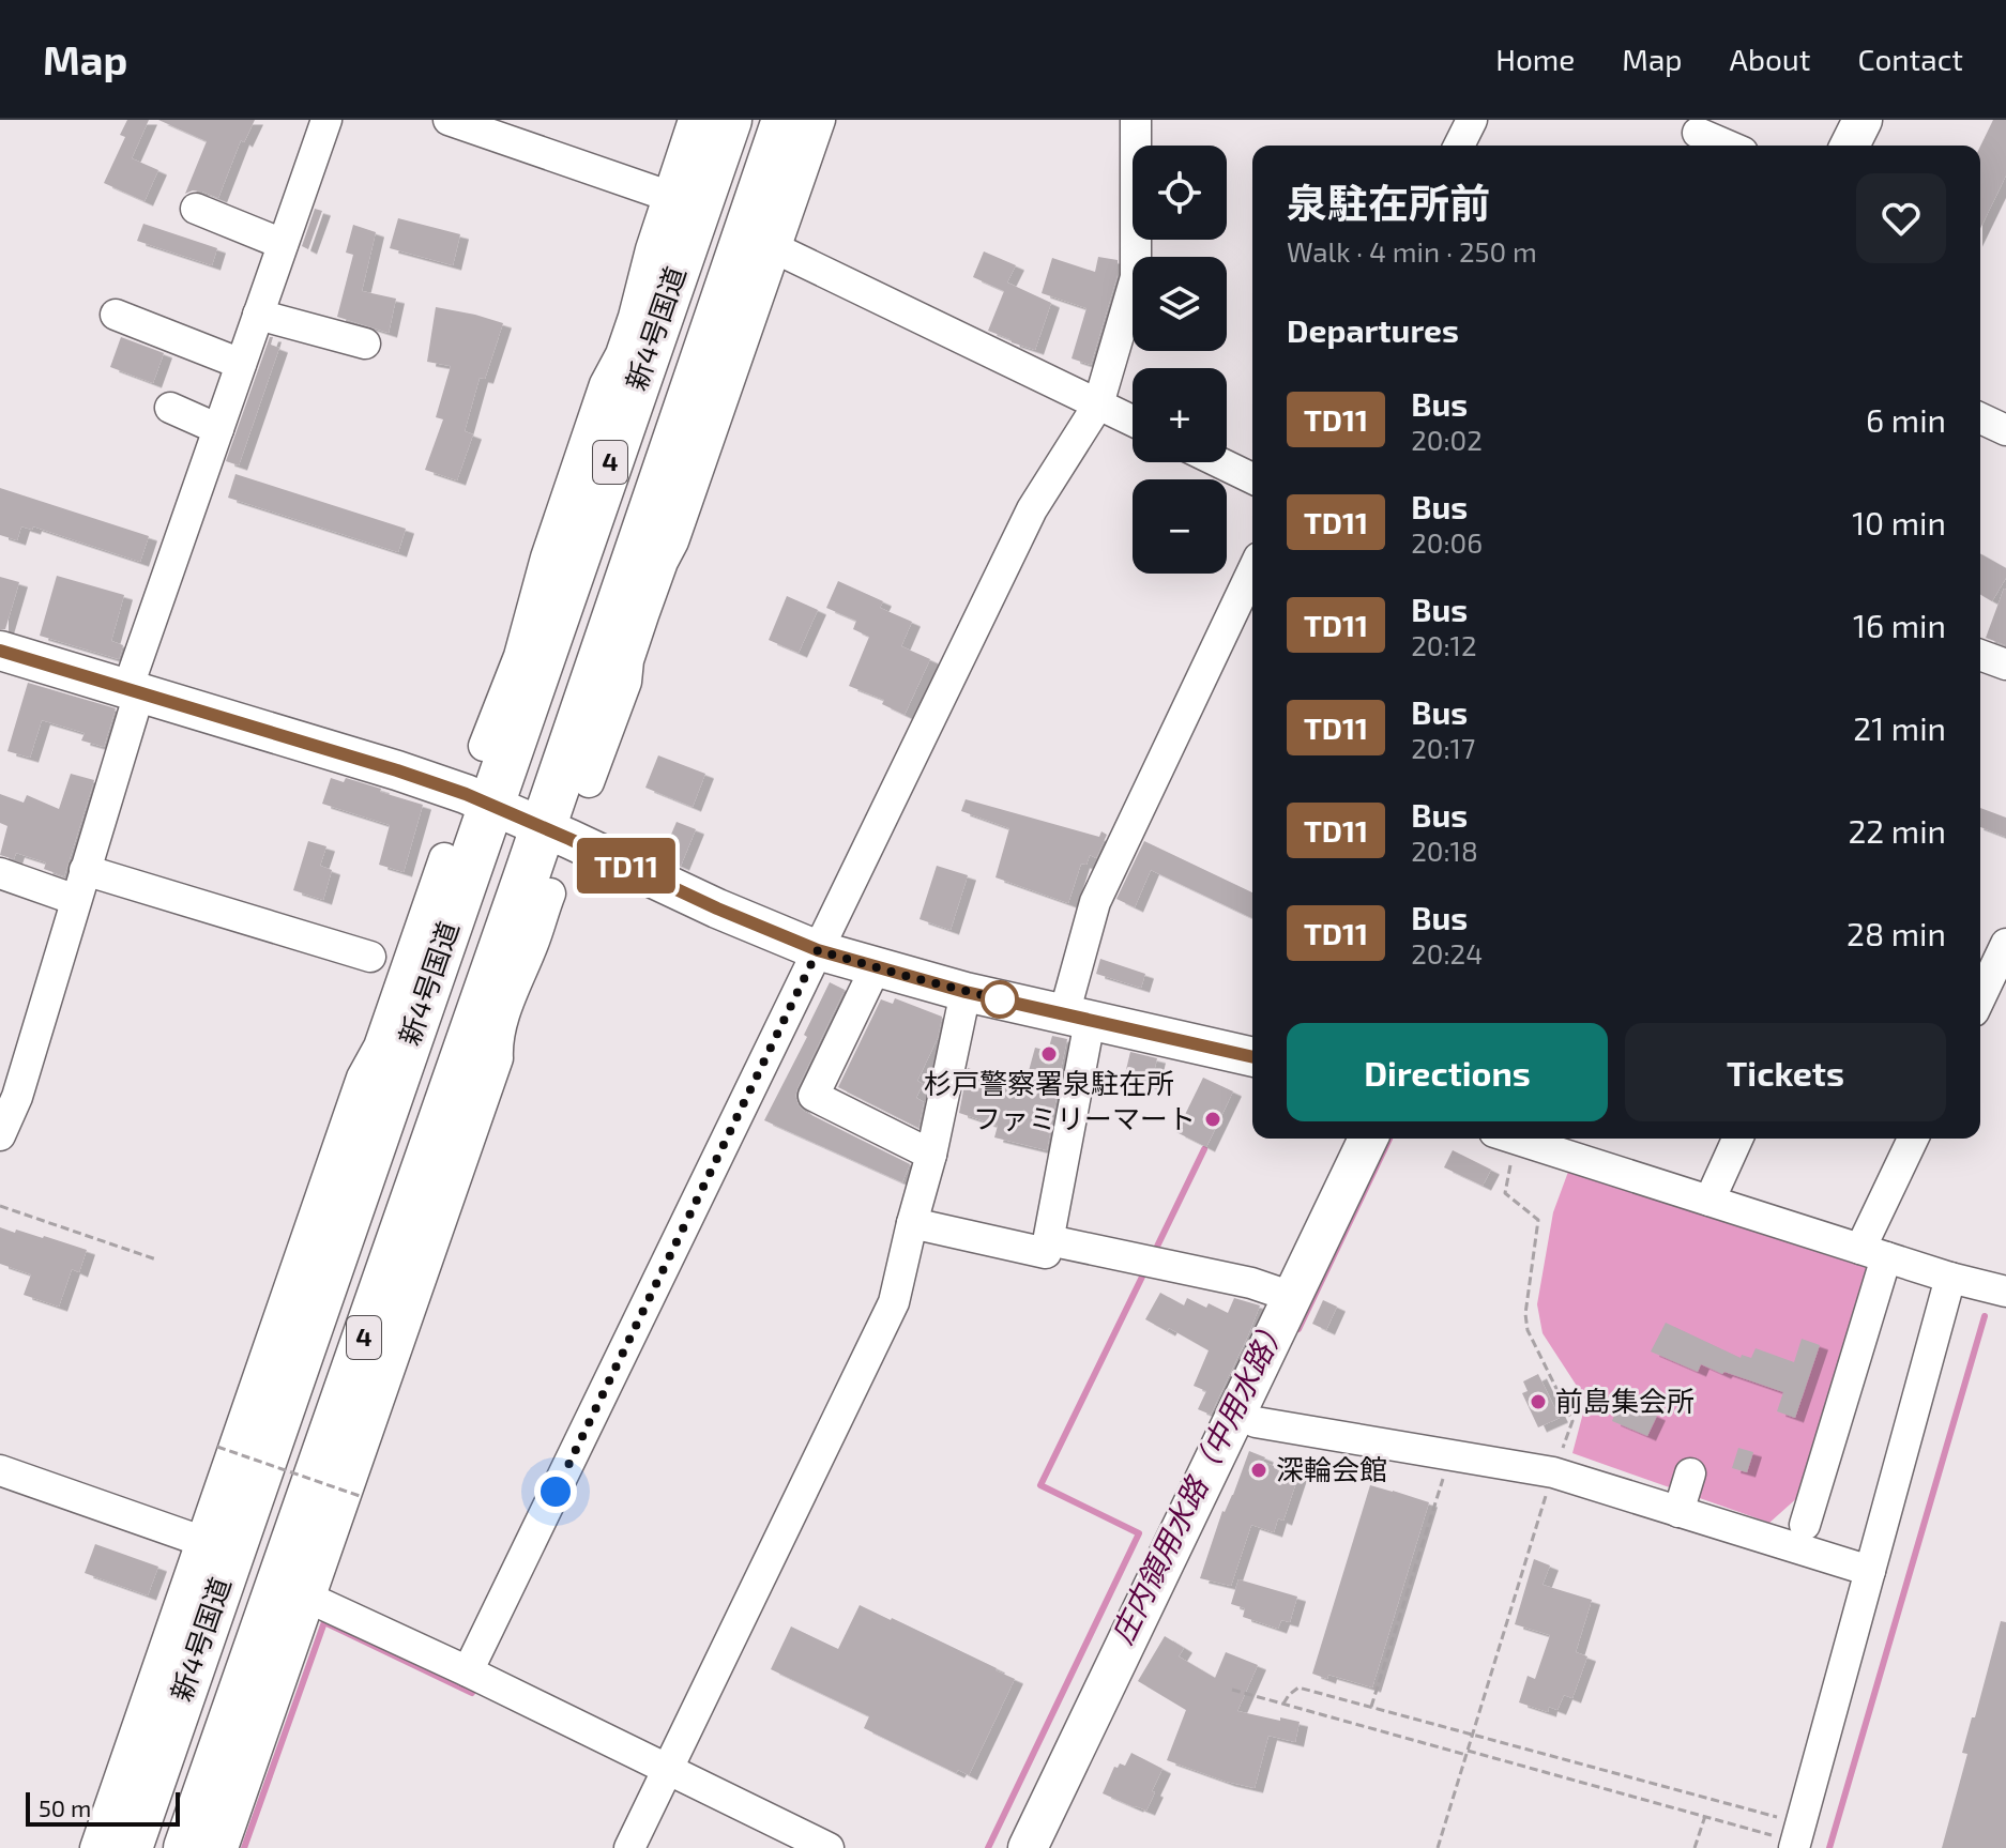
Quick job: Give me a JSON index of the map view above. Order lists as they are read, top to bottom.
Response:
{
  "streets": {
    "highway": ["新4号国道", "4"]
  },
  "water": ["庄内領用水路（中用水路）"],
  "places": [
    "杉戸警察署泉駐在所",
    "ファミリーマート",
    "前島集会所",
    "深輪会館"
  ],
  "lines": ["bus line TD11"],
  "scale_bar": "50 m",
  "page": {
    "header": "Map",
    "nav": [
      "Home",
      "Map",
      "About",
      "Contact"
    ],
    "on_map": "TD11",
    "map_buttons": ["+", "−"],
    "heading": [
      ["泉駐在所前", "Walk · 4 min · 250 m"],
      "Departures"
    ],
    "list": [
      {
        "mark": "TD11",
        "name": "Bus",
        "note": "20:02",
        "value": "6 min"
      },
      {
        "mark": "TD11",
        "name": "Bus",
        "note": "20:06",
        "value": "10 min"
      },
      {
        "mark": "TD11",
        "name": "Bus",
        "note": "20:12",
        "value": "16 min"
      },
      {
        "mark": "TD11",
        "name": "Bus",
        "note": "20:17",
        "value": "21 min"
      },
      {
        "mark": "TD11",
        "name": "Bus",
        "note": "20:18",
        "value": "22 min"
      },
      {
        "mark": "TD11",
        "name": "Bus",
        "note": "20:24",
        "value": "28 min"
      }
    ],
    "buttons": ["Directions", "Tickets"],
    "scale": "50 m"
  }
}
